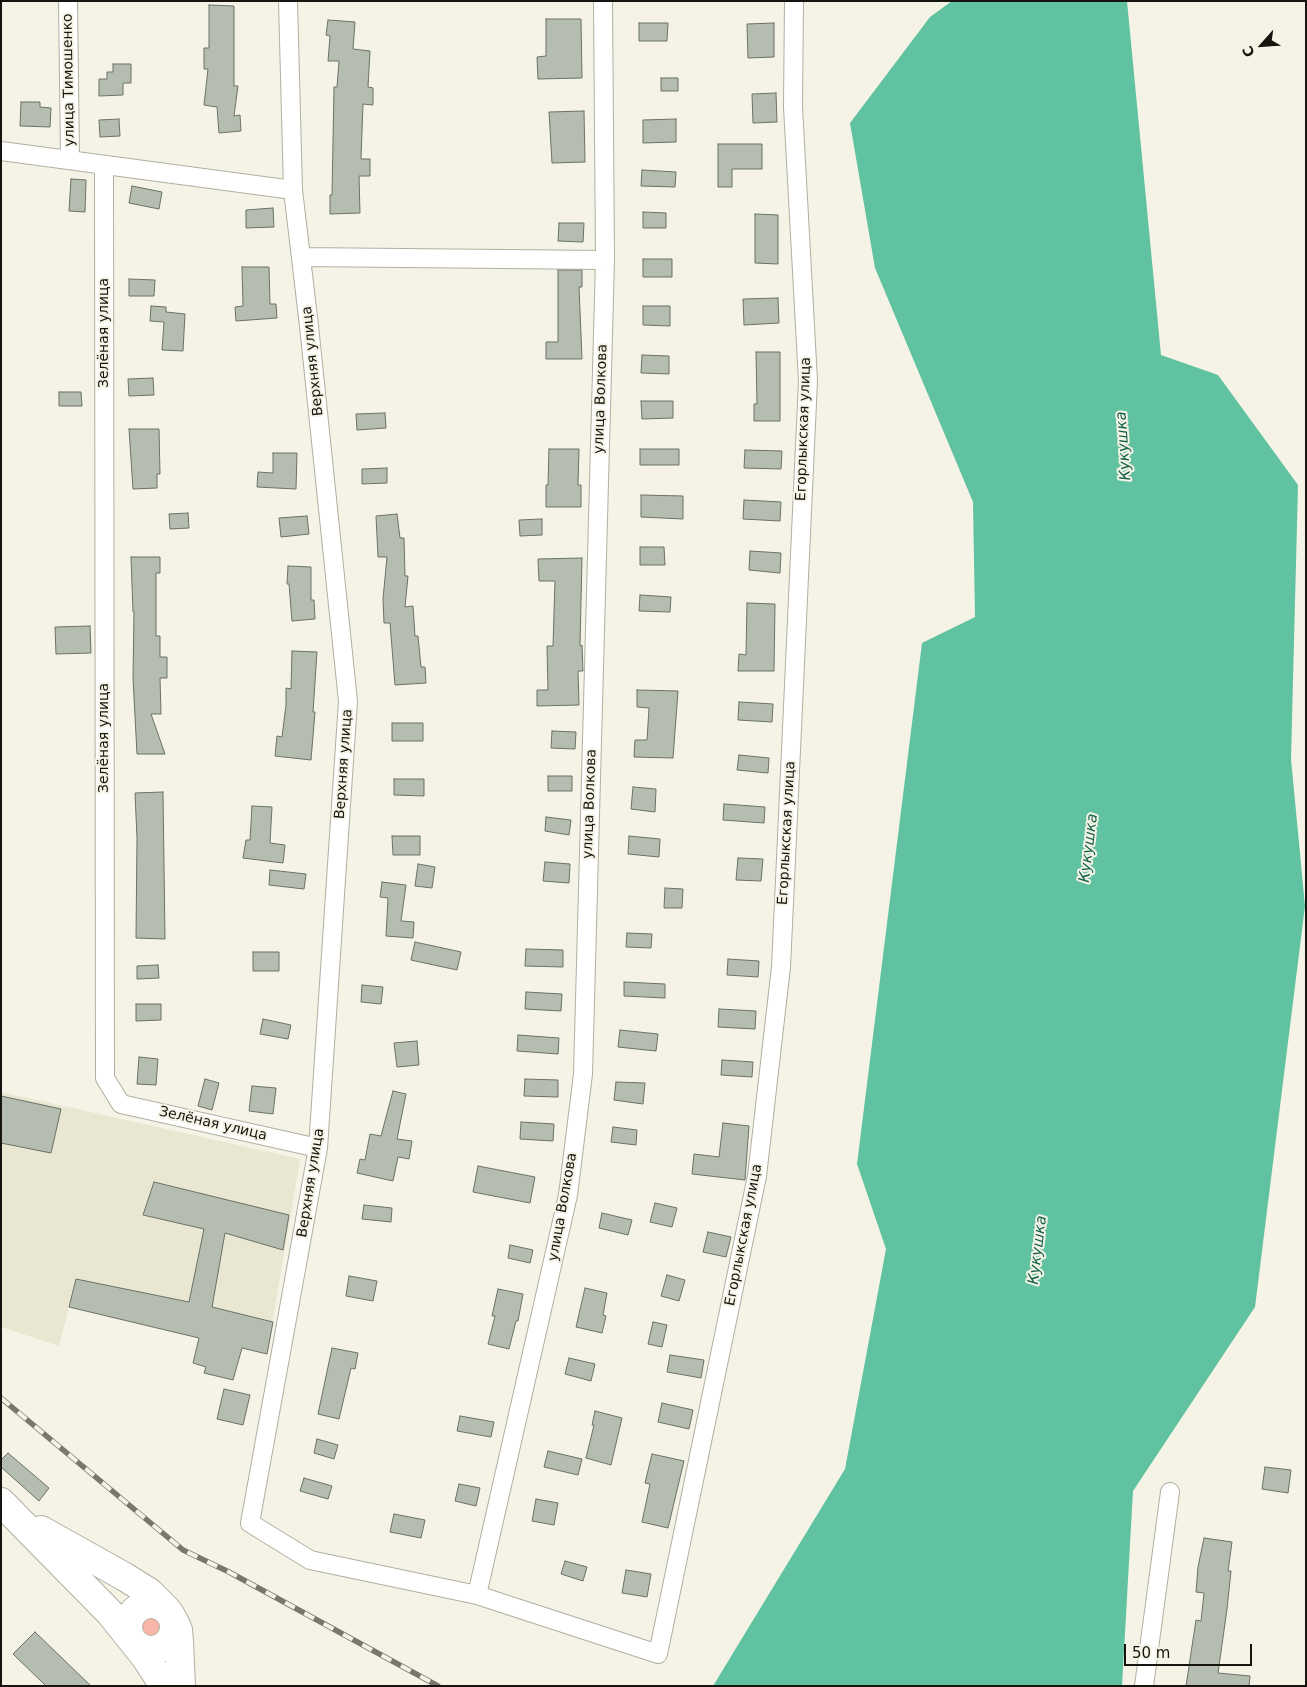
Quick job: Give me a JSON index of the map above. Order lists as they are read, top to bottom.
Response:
{
  "streets": {
    "street": [
      "улица Тимошенко",
      "Зелёная улица",
      "Верхняя улица",
      "улица Волкова",
      "Егорлыкская улица"
    ]
  },
  "crossings": [
    ["Зелёная улица", "Верхняя улица"],
    ["Верхняя улица", "улица Волкова"],
    ["Верхняя улица", "Егорлыкская улица"],
    ["улица Волкова", "Егорлыкская улица"]
  ],
  "water": ["Кукушка"],
  "scale_bar": "50 m",
  "north": "bottom left"
}
